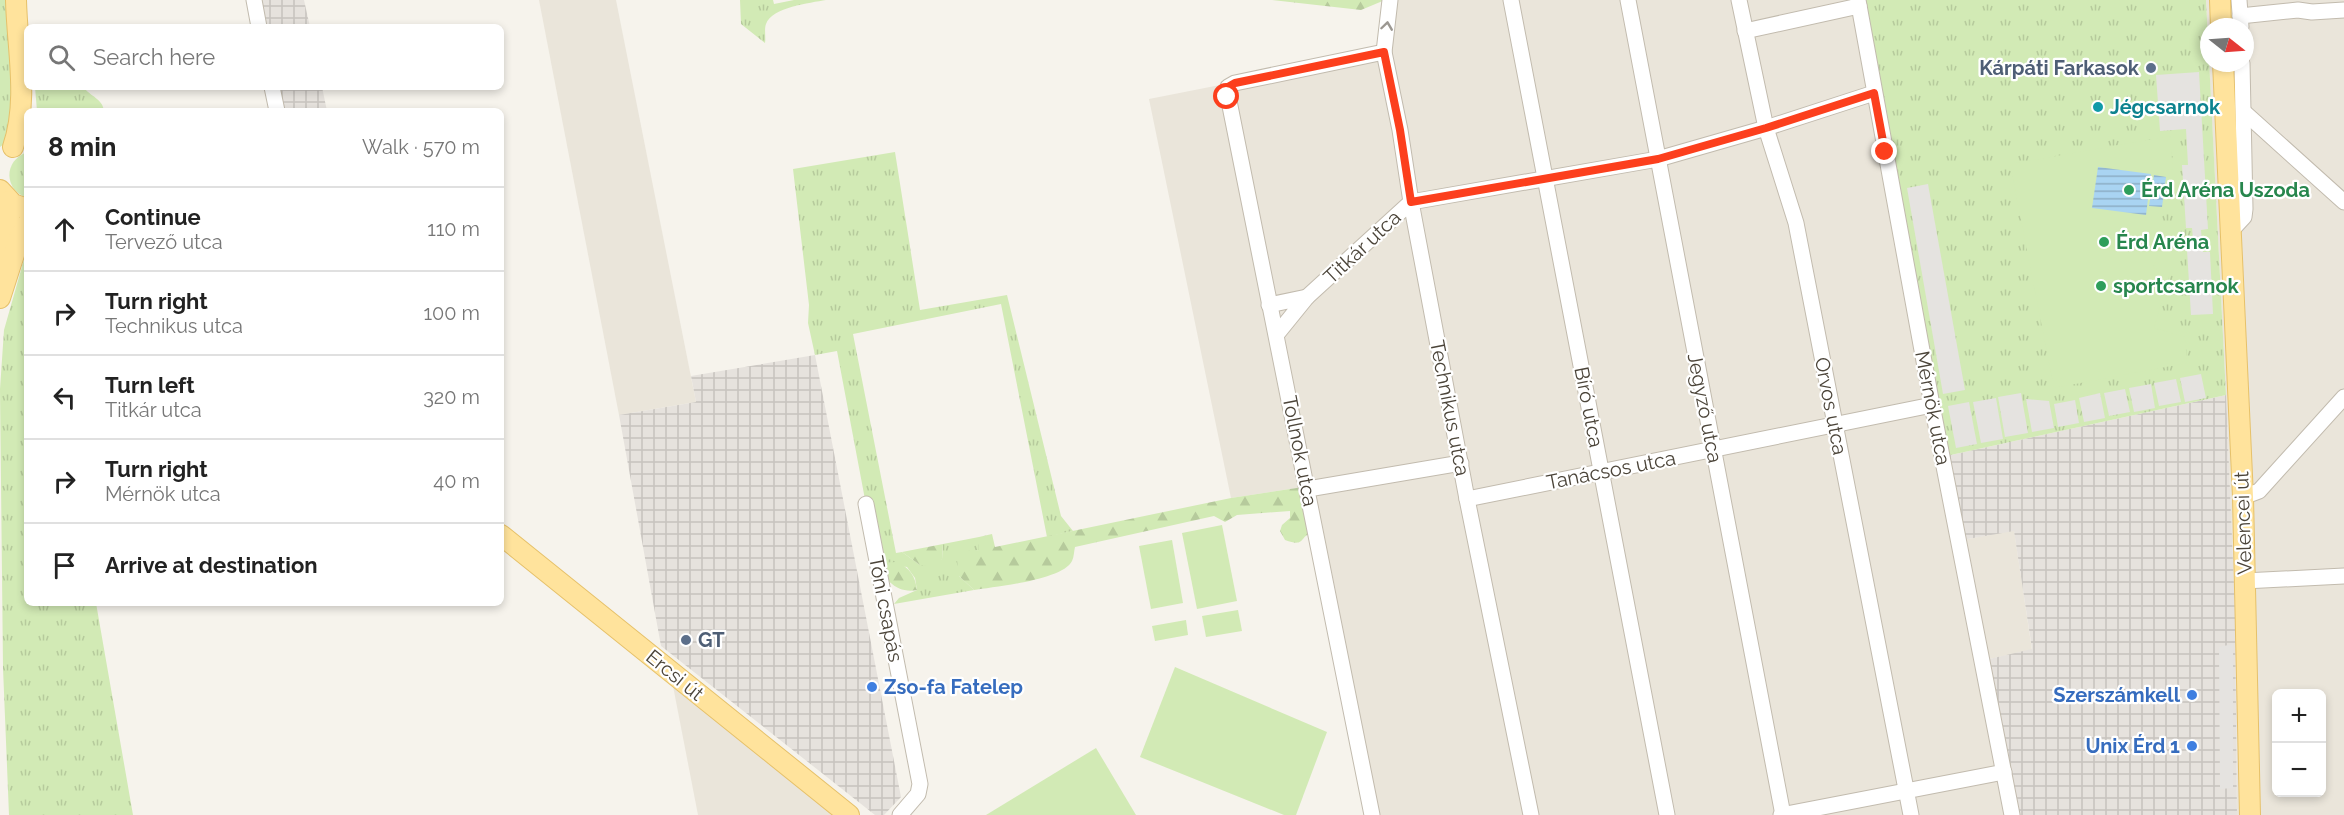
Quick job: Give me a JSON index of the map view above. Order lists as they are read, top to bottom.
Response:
{
  "streets": {
    "main road": ["Velencei út", "Ercsi út"],
    "street": [
      "Titkár utca",
      "Orvos utca",
      "Bíró utca",
      "Technikus utca",
      "Jegyző utca",
      "Mérnök utca",
      "Tollnok utca",
      "Tanácsos utca",
      "Tóni csapás"
    ]
  },
  "crossings": [
    ["Titkár utca", "Orvos utca"],
    ["Titkár utca", "Bíró utca"],
    ["Titkár utca", "Technikus utca"],
    ["Titkár utca", "Jegyző utca"],
    ["Titkár utca", "Mérnök utca"],
    ["Titkár utca", "Tollnok utca"],
    ["Orvos utca", "Tanácsos utca"],
    ["Bíró utca", "Tanácsos utca"],
    ["Technikus utca", "Tollnok utca"],
    ["Technikus utca", "Tanácsos utca"],
    ["Jegyző utca", "Tanácsos utca"],
    ["Mérnök utca", "Tanácsos utca"]
  ],
  "places": [
    "Kárpáti Farkasok",
    "Jégcsarnok",
    "Érd Aréna Uszoda",
    "Érd Aréna",
    "sportcsarnok",
    "GT",
    "Zso-fa Fatelep",
    "Szerszámkell",
    "Unix Érd 1"
  ],
  "north": "right",
  "page": {
    "search": "Search here",
    "heading": ["8 min", "Walk · 570 m"],
    "list": [
      ["Continue", "Tervező utca", "110 m"],
      ["Turn right", "Technikus utca", "100 m"],
      ["Turn left", "Titkár utca", "320 m"],
      ["Turn right", "Mérnök utca", "40 m"],
      "Arrive at destination"
    ],
    "map_buttons": ["+", "−"]
  }
}
